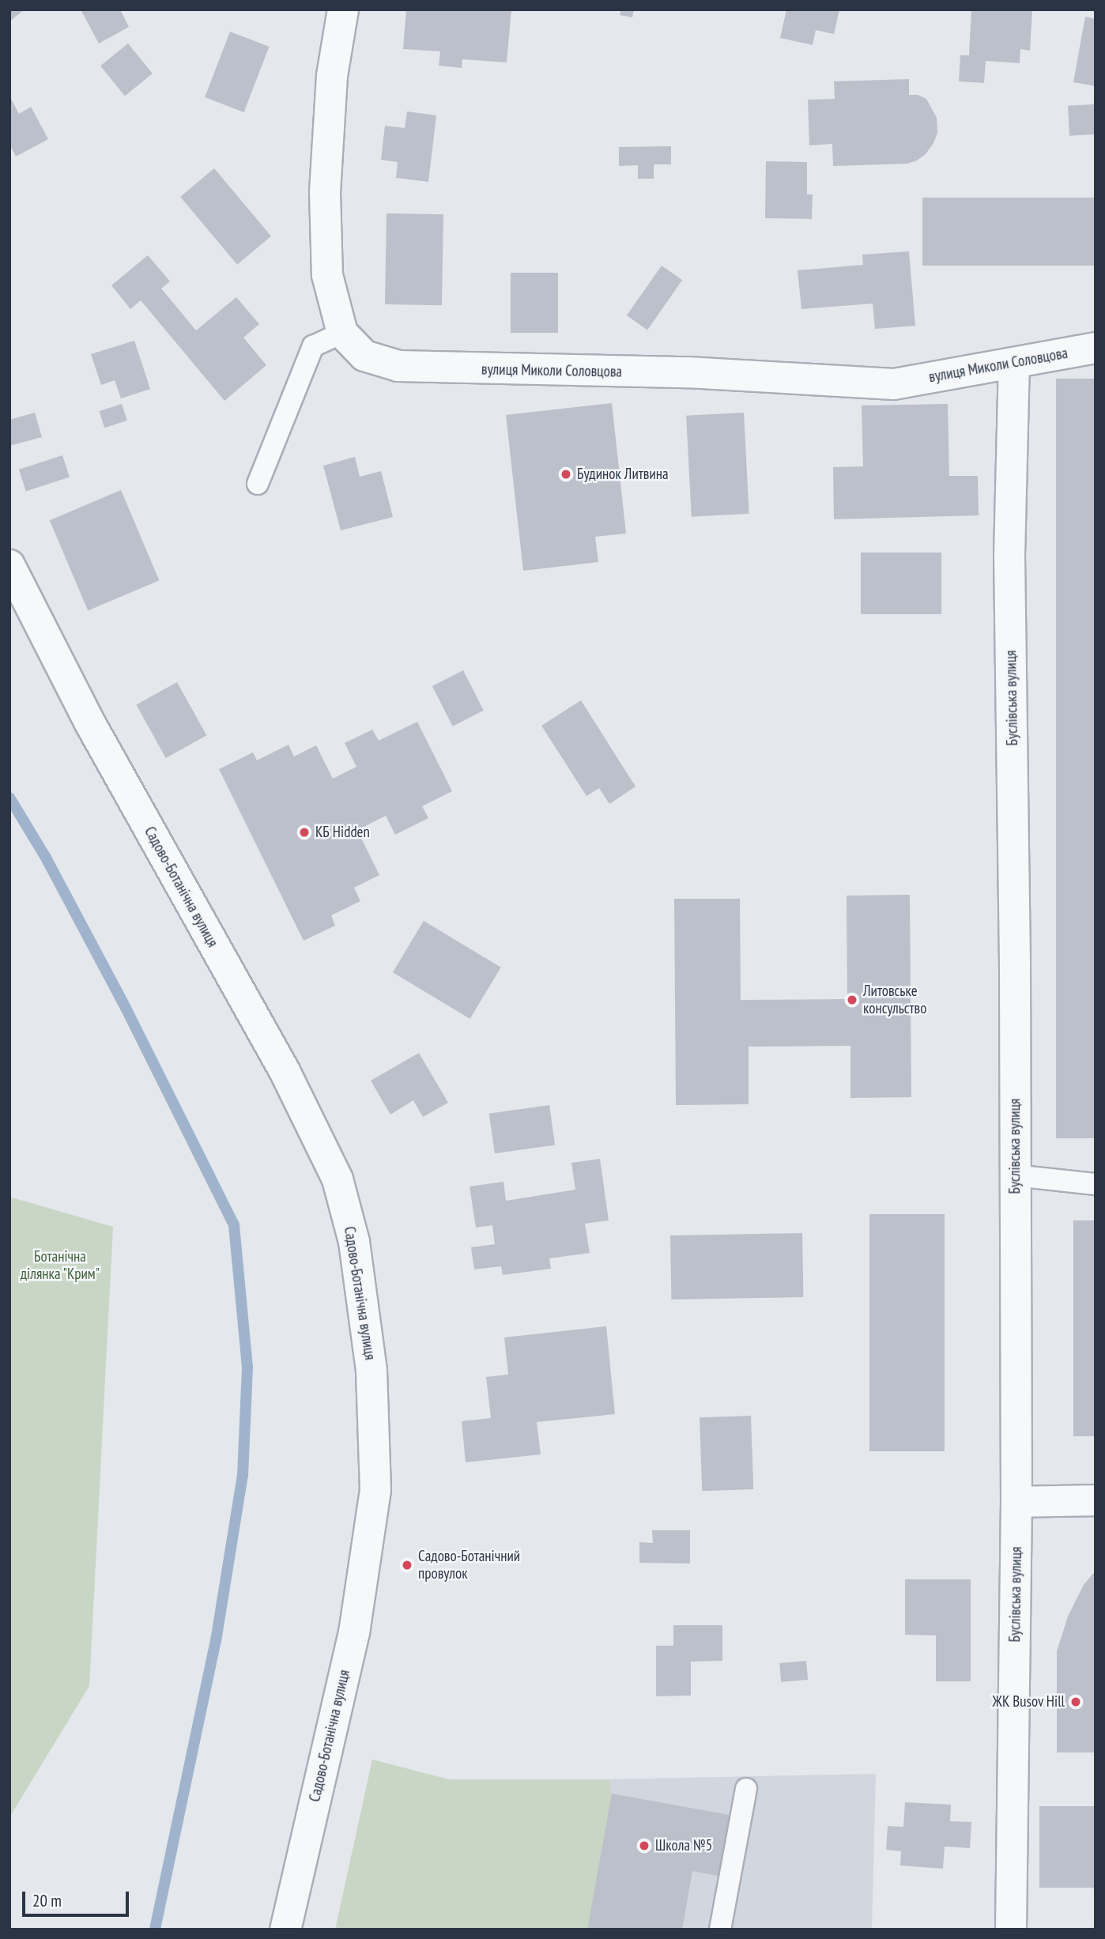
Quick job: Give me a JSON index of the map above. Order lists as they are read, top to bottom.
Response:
{
  "streets": {
    "street": ["вулиця Миколи Соловцова", "Буслівська вулиця", "Садово-Ботанічна вулиця"]
  },
  "crossings": [
    ["вулиця Миколи Соловцова", "Буслівська вулиця"]
  ],
  "parks": ["Ботанічна ділянка \"Крим\""],
  "places": [
    "Будинок Литвина",
    "КБ Hidden",
    "Литовське консульство",
    "Садово-Ботанічний провулок",
    "ЖК Busov Hill",
    "Школа №5"
  ],
  "scale_bar": "20 m"
}
